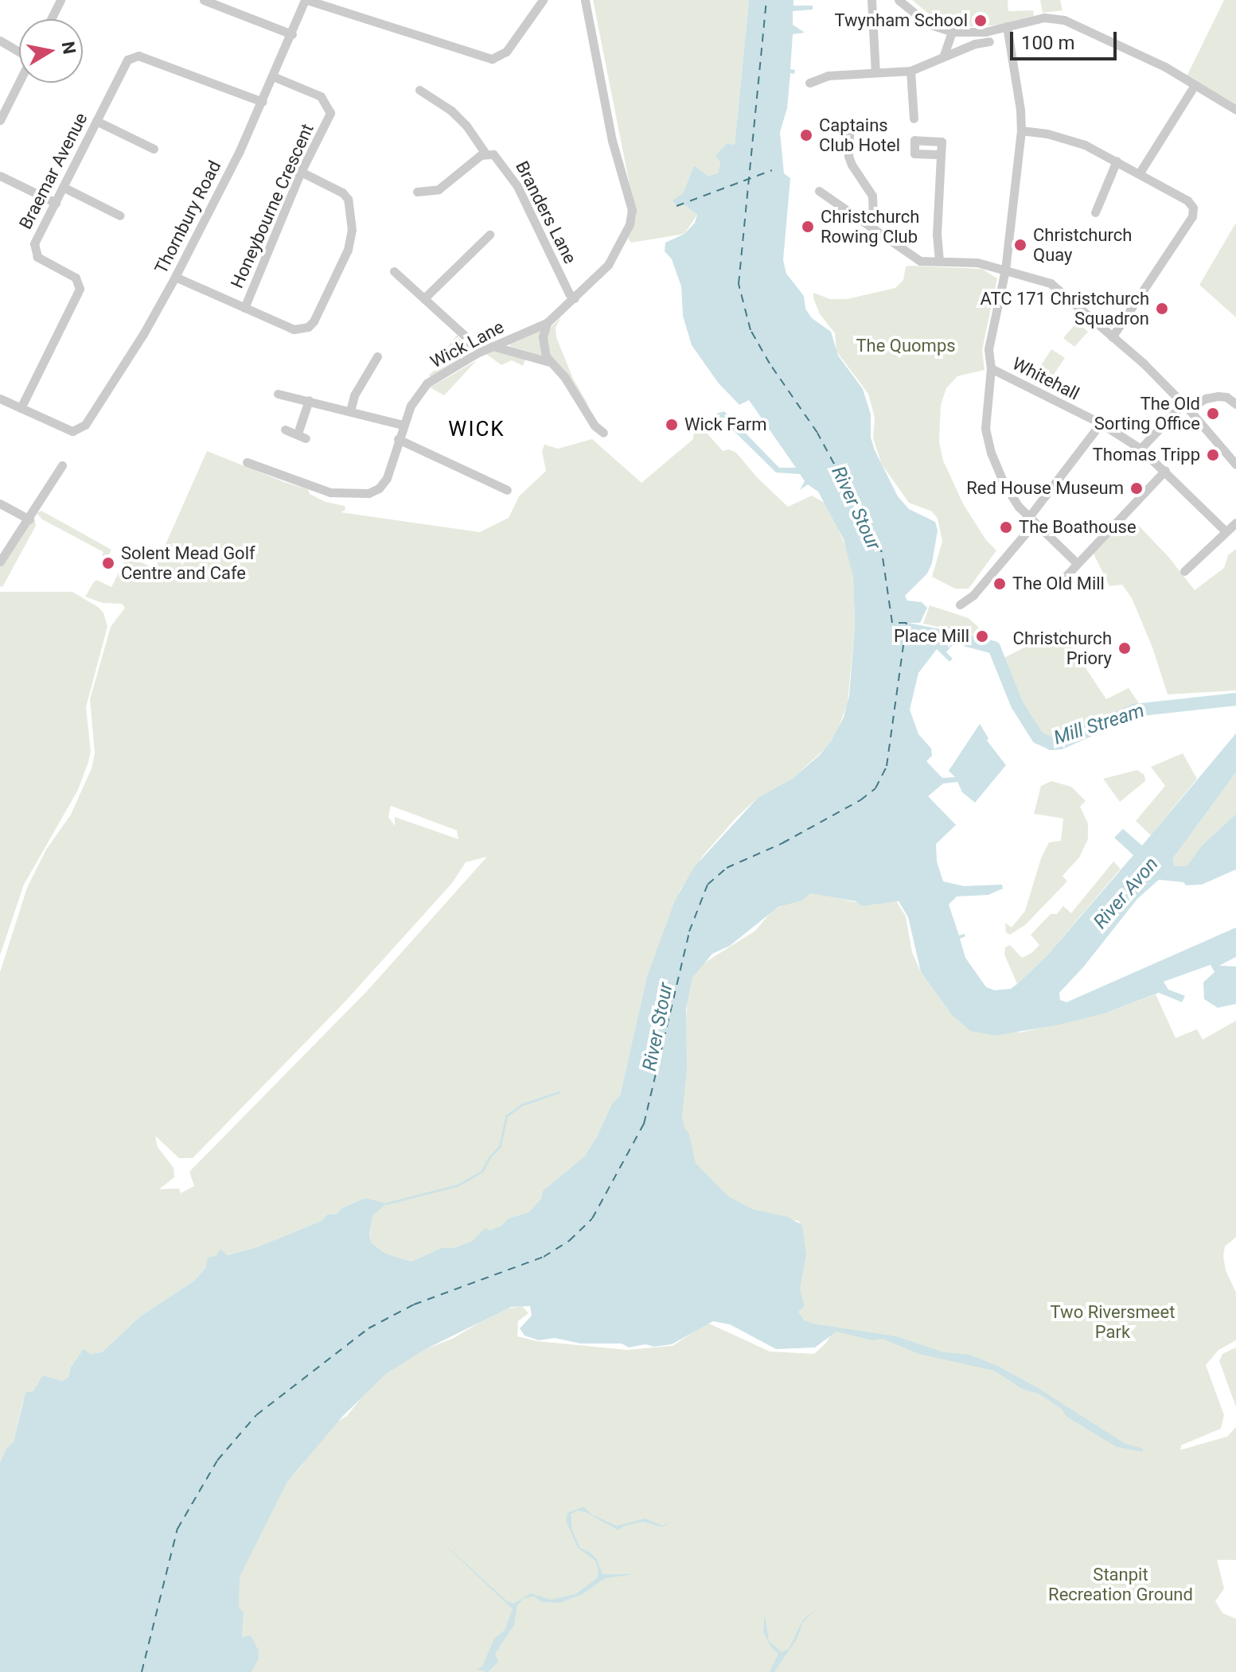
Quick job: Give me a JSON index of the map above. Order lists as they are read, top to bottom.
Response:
{
  "streets": {
    "street": [
      "Braemar Avenue",
      "Honeybourne Crescent",
      "Branders Lane",
      "Thornbury Road",
      "Wick Lane",
      "Whitehall"
    ]
  },
  "crossings": [
    ["Braemar Avenue", "Thornbury Road"],
    ["Honeybourne Crescent", "Thornbury Road"],
    ["Branders Lane", "Wick Lane"]
  ],
  "districts": ["WICK"],
  "water": ["River Stour", "Mill Stream", "River Avon"],
  "parks": ["The Quomps", "Two Riversmeet Park", "Stanpit Recreation Ground"],
  "places": [
    "Twynham School",
    "Captains Club Hotel",
    "Christchurch Rowing Club",
    "Christchurch Quay",
    "ATC 171 Christchurch Squadron",
    "The Old Sorting Office",
    "Wick Farm",
    "Thomas Tripp",
    "Red House Museum",
    "The Boathouse",
    "Solent Mead Golf Centre and Cafe",
    "The Old Mill",
    "Place Mill",
    "Christchurch Priory"
  ],
  "scale_bar": "100 m",
  "north": "right"
}
